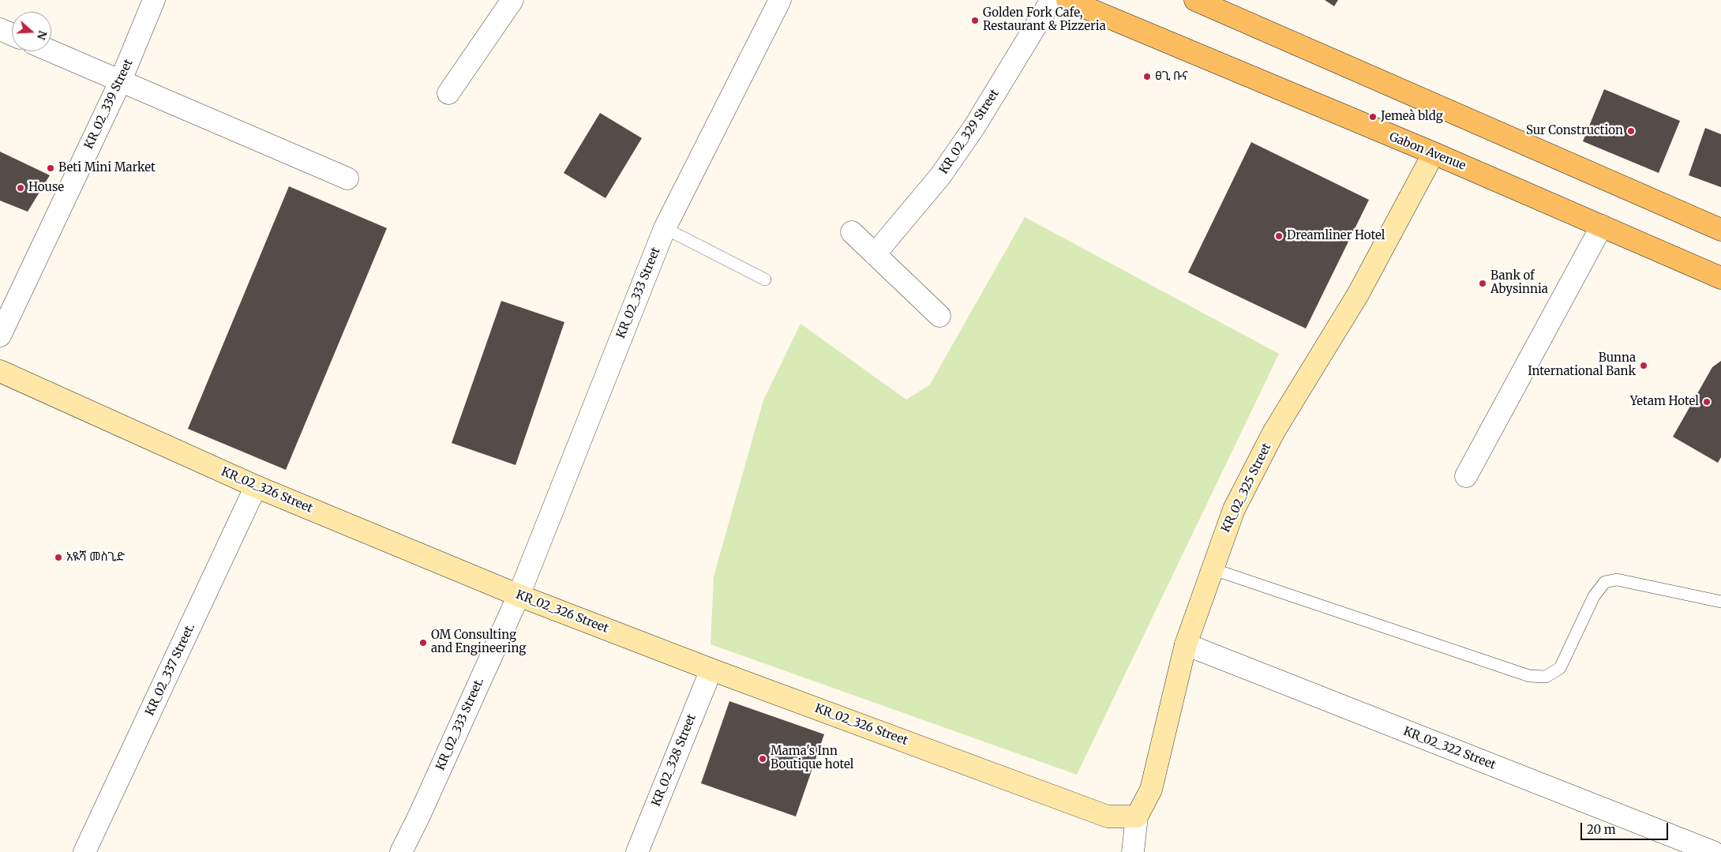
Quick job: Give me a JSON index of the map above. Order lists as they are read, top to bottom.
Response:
{
  "streets": {
    "main road": ["Gabon Avenue"],
    "street": [
      "KR_02_339 Street",
      "KR_02_329 Street",
      "KR_02_333 Street",
      "KR_02_325 Street",
      "KR_02_326 Street",
      "KR_02_337 Street.",
      "KR_02_333 Street.",
      "KR_02_322 Street",
      "KR_02_328 Street"
    ]
  },
  "crossings": [
    ["Gabon Avenue", "KR_02_325 Street"],
    ["KR_02_333 Street", "KR_02_326 Street"],
    ["KR_02_333 Street", "KR_02_333 Street."],
    ["KR_02_325 Street", "KR_02_326 Street"],
    ["KR_02_325 Street", "KR_02_322 Street"],
    ["KR_02_326 Street", "KR_02_337 Street."],
    ["KR_02_326 Street", "KR_02_333 Street."],
    ["KR_02_326 Street", "KR_02_328 Street"]
  ],
  "places": [
    "Golden Fork Cafe, Restaurant & Pizzeria",
    "ፀጊ ቡና",
    "Jemeà bldg",
    "Sur Construction",
    "Beti Mini Market",
    "House",
    "Dreamliner Hotel",
    "Bank of Abysinnia",
    "Bunna International Bank",
    "Yetam Hotel",
    "አዪሻ መስጊድ",
    "OM Consulting and Engineering",
    "Mama's Inn Boutique hotel"
  ],
  "scale_bar": "20 m",
  "north": "right"
}
